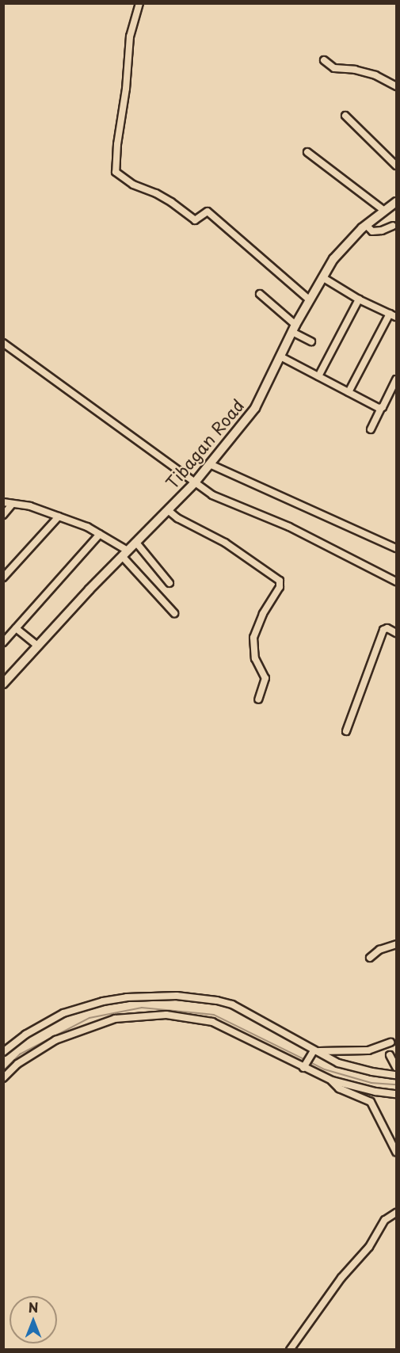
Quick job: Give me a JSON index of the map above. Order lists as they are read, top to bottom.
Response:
{
  "streets": {
    "main road": ["Tibagan Road"]
  },
  "north": "top"
}
